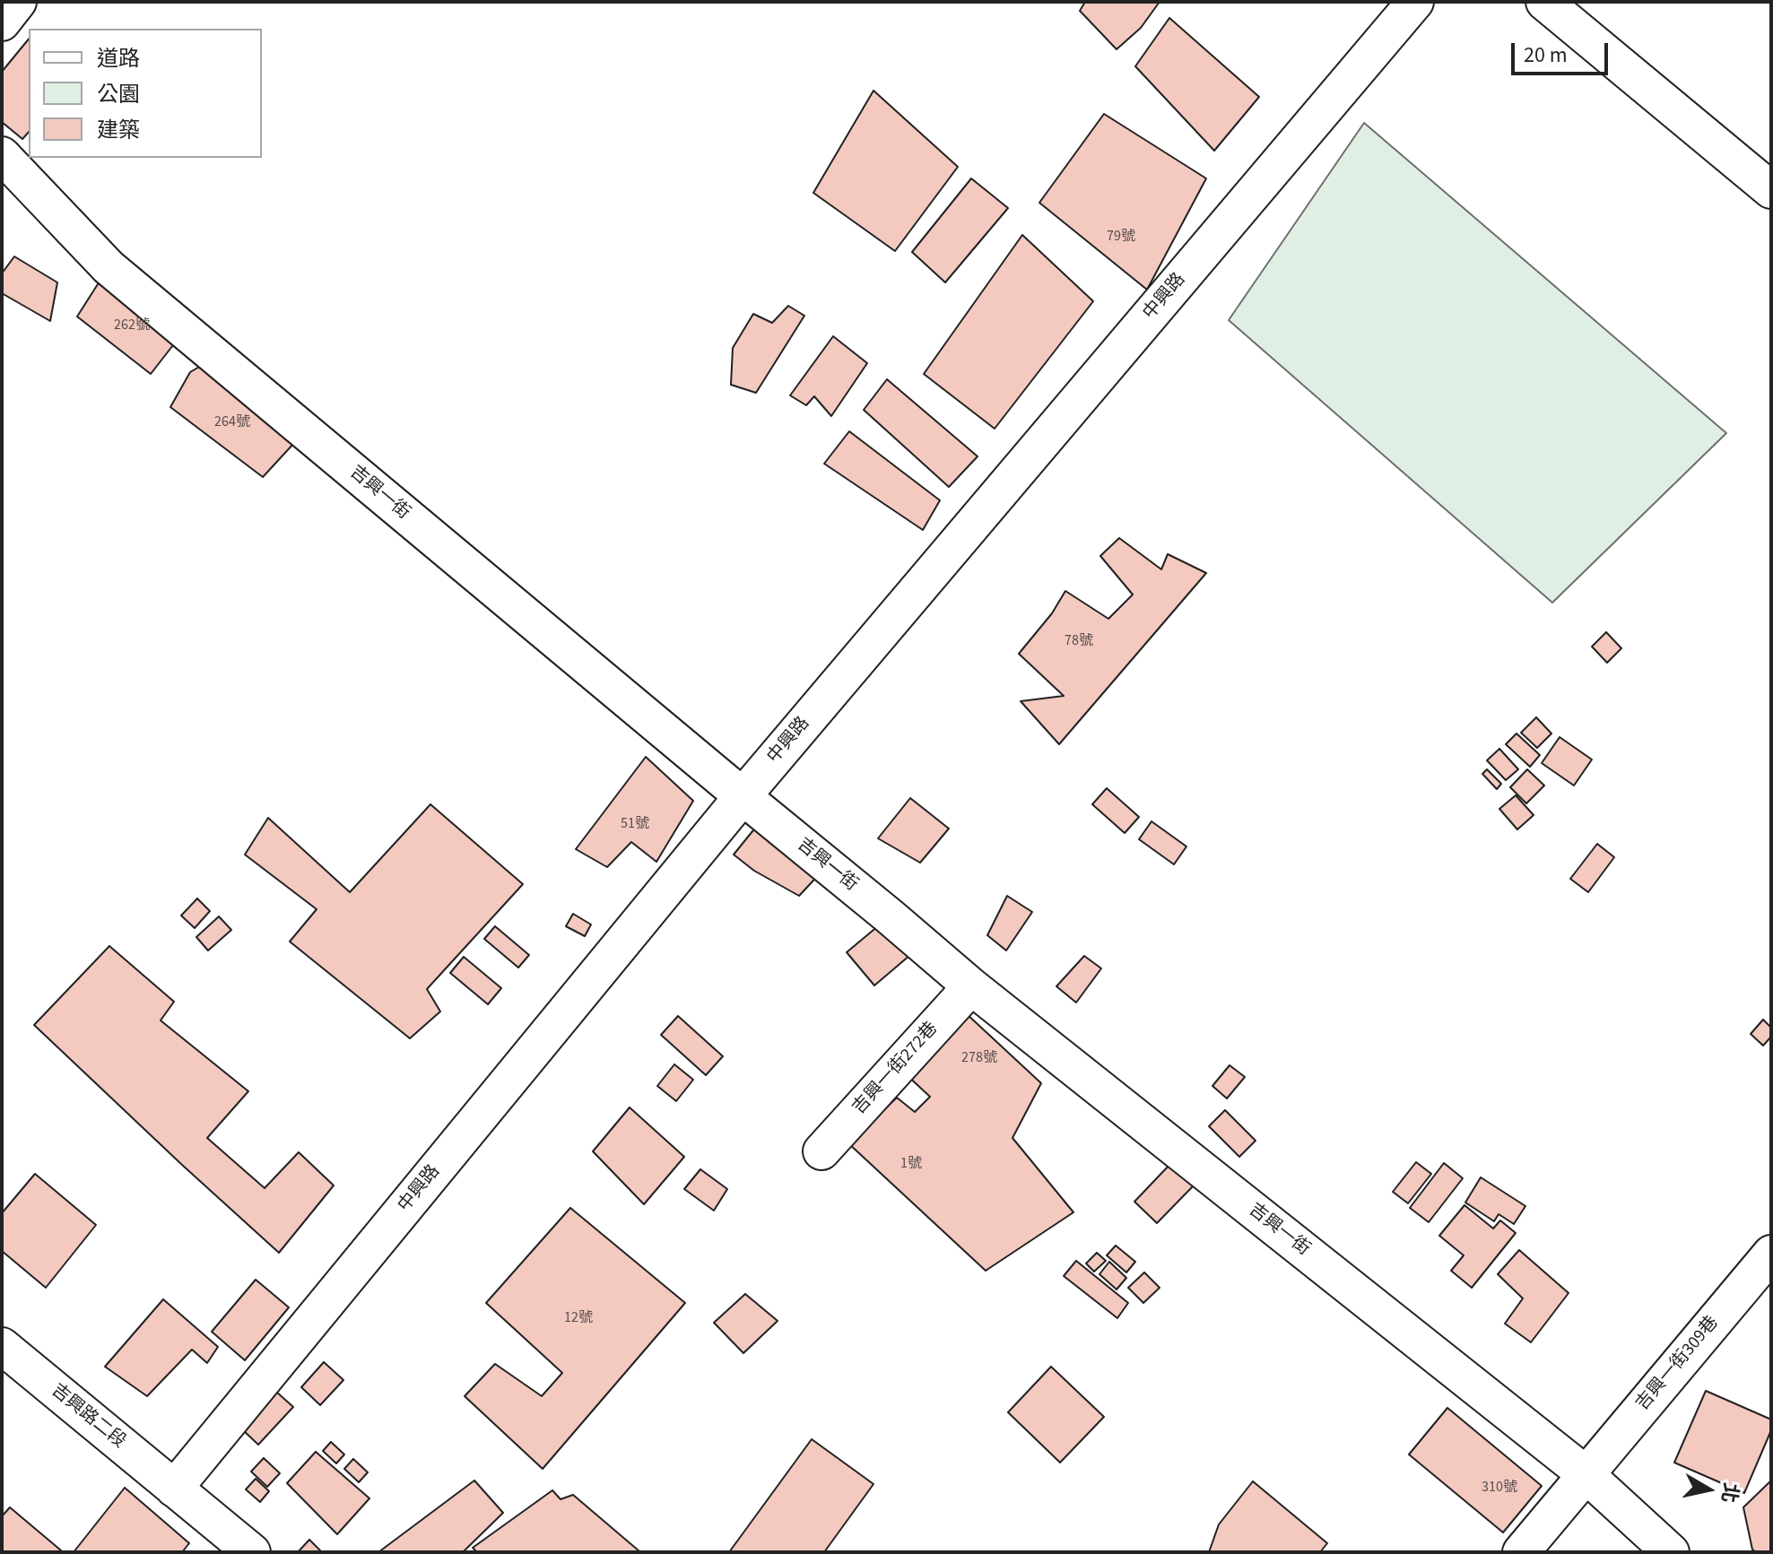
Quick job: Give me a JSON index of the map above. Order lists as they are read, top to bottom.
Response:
{
  "streets": {
    "street": [
      "中興路",
      "吉興一街",
      "吉興一街272巷",
      "吉興一街309巷",
      "吉興路二段"
    ]
  },
  "crossings": [
    ["中興路", "吉興一街"],
    ["中興路", "吉興路二段"],
    ["吉興一街", "吉興一街272巷"],
    ["吉興一街", "吉興一街309巷"]
  ],
  "house_numbers": [
    "79號",
    "262號",
    "264號",
    "78號",
    "51號",
    "278號",
    "1號",
    "12號",
    "310號"
  ],
  "legend": ["道路", "公園", "建築"],
  "scale_bar": "20 m",
  "north": "right"
}
